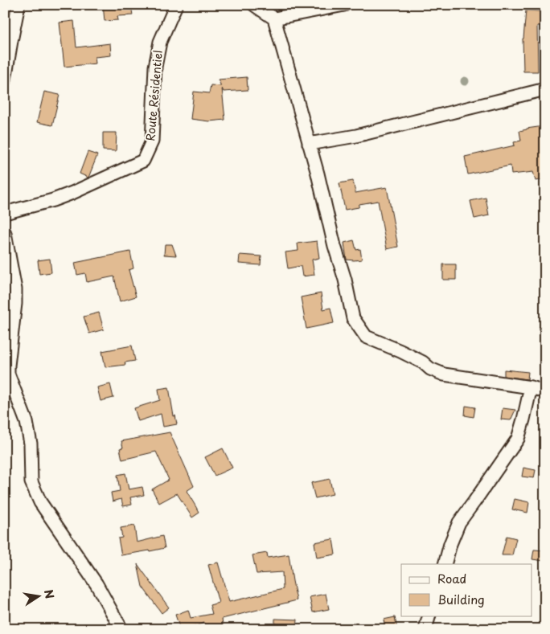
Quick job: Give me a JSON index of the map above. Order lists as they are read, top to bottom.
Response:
{
  "streets": {
    "street": ["Route Résidentiel"]
  },
  "legend": ["Road", "Building"],
  "north": "right"
}
